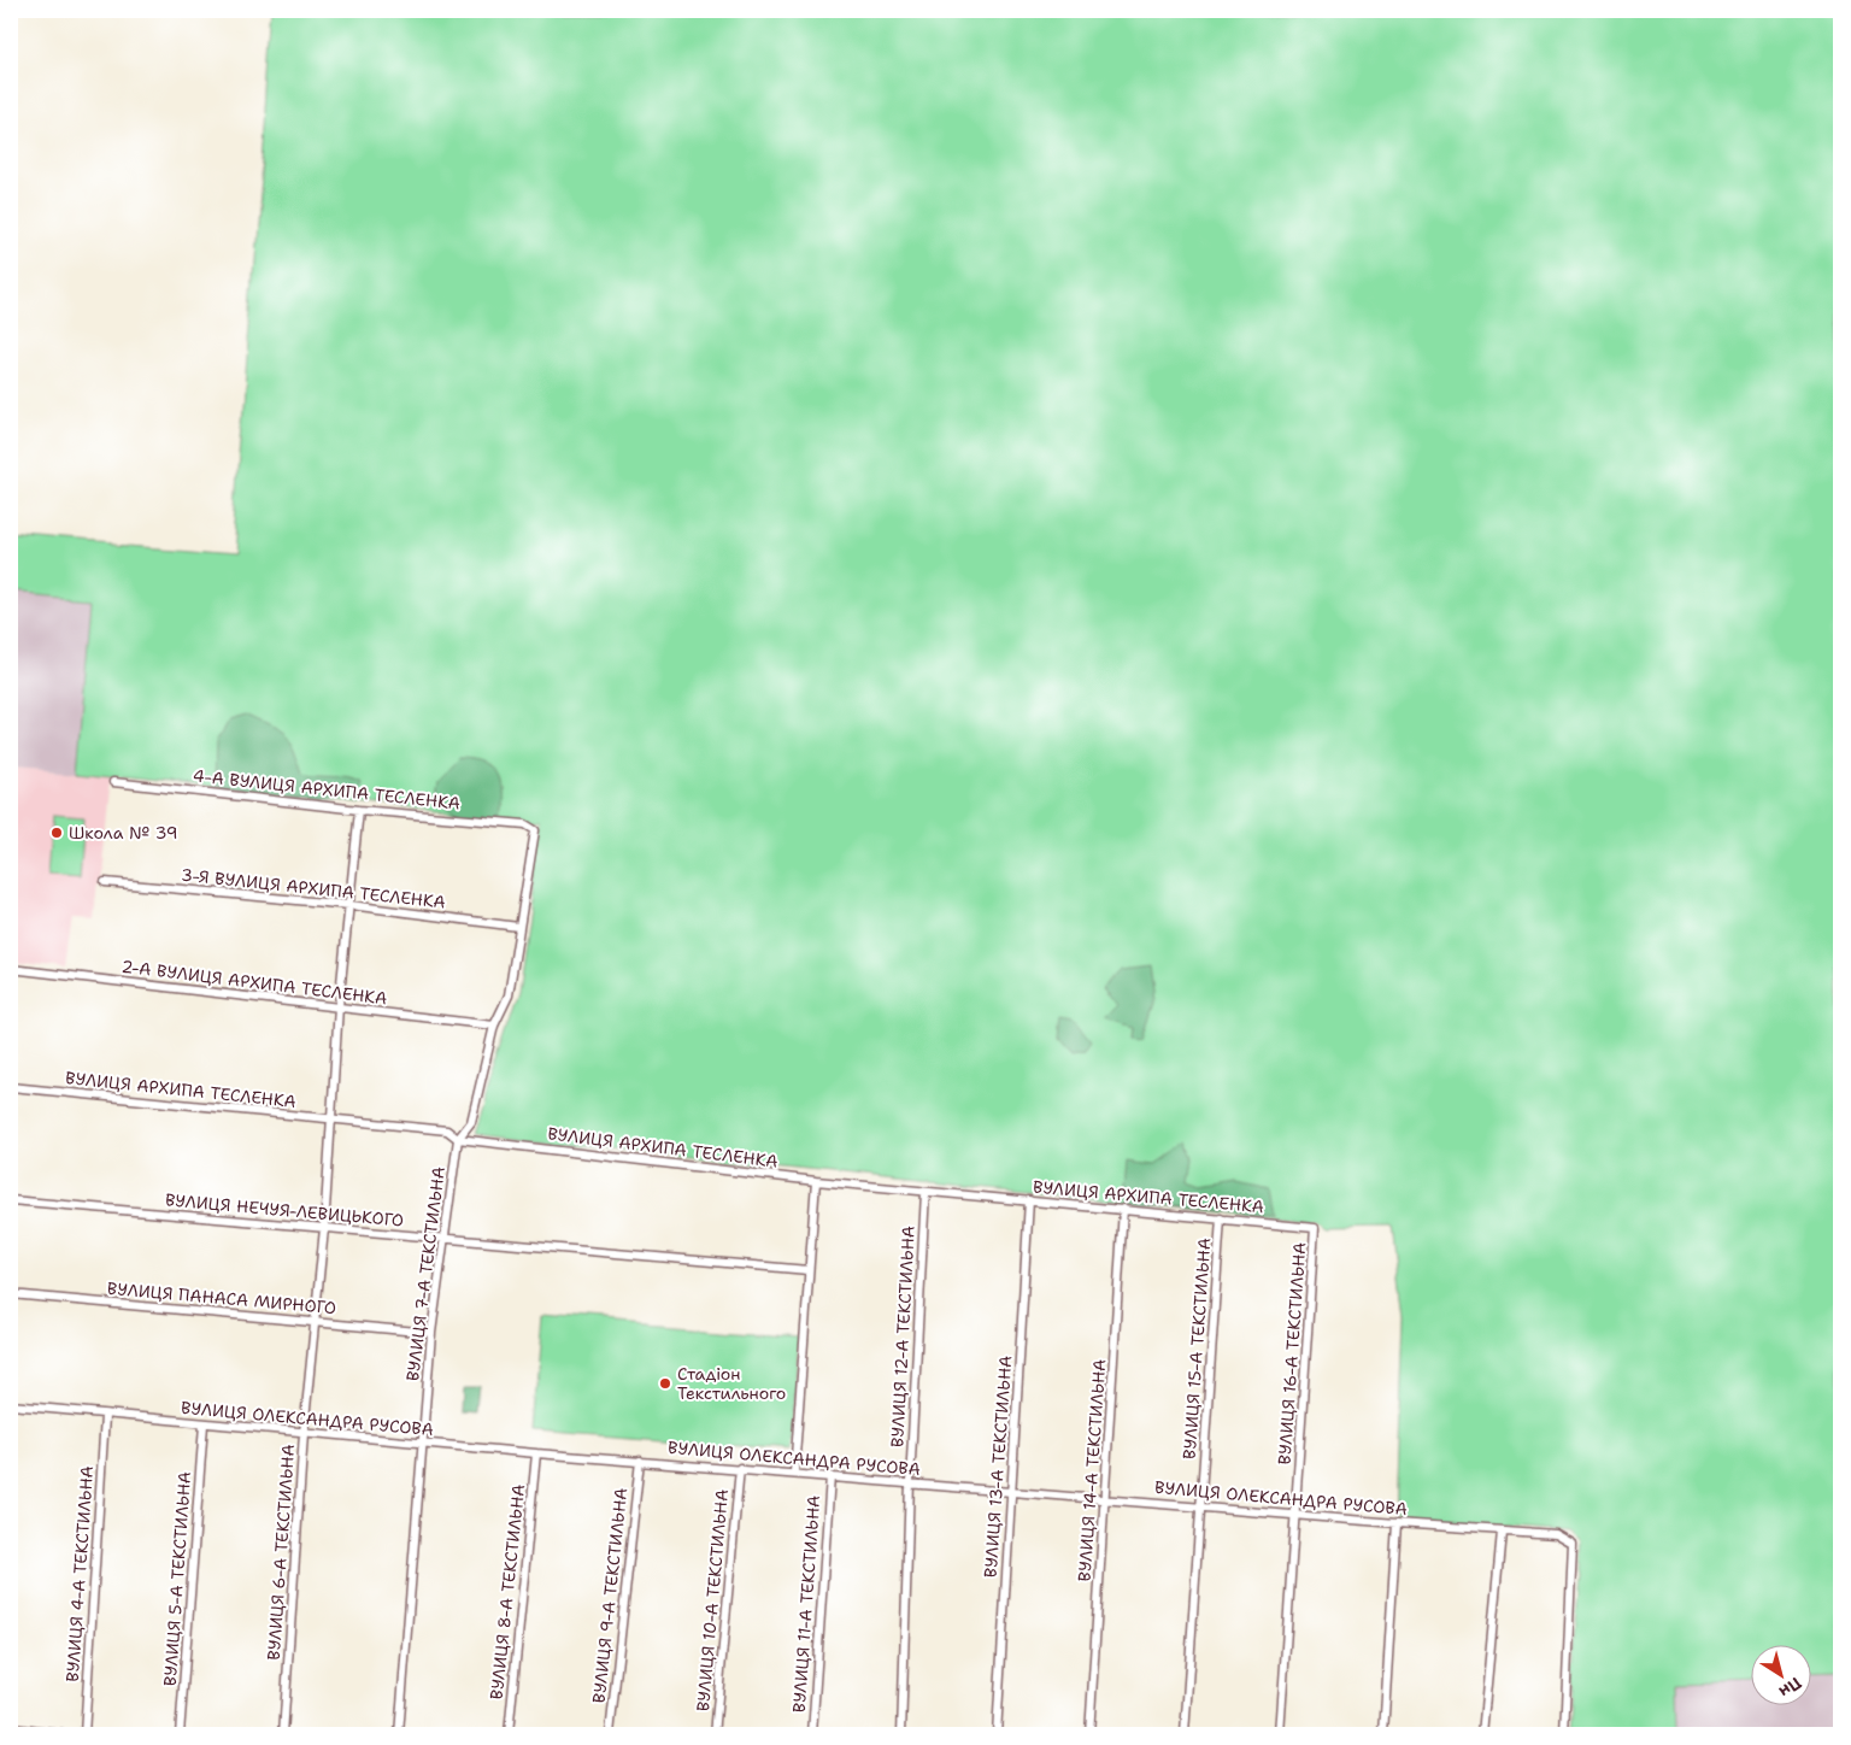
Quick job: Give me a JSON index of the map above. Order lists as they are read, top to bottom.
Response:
{
  "streets": {
    "street": [
      "4-А ВУЛИЦЯ АРХИПА ТЕСЛЕНКА",
      "3-Я ВУЛИЦЯ АРХИПА ТЕСЛЕНКА",
      "2-А ВУЛИЦЯ АРХИПА ТЕСЛЕНКА",
      "ВУЛИЦЯ АРХИПА ТЕСЛЕНКА",
      "ВУЛИЦЯ НЕЧУЯ-ЛЕВИЦЬКОГО",
      "ВУЛИЦЯ 7-А ТЕКСТИЛЬНА",
      "ВУЛИЦЯ ПАНАСА МИРНОГО",
      "ВУЛИЦЯ 12-А ТЕКСТИЛЬНА",
      "ВУЛИЦЯ 15-А ТЕКСТИЛЬНА",
      "ВУЛИЦЯ 16-А ТЕКСТИЛЬНА",
      "ВУЛИЦЯ ОЛЕКСАНДРА РУСОВА",
      "ВУЛИЦЯ 13-А ТЕКСТИЛЬНА",
      "ВУЛИЦЯ 14-А ТЕКСТИЛЬНА",
      "ВУЛИЦЯ 6-А ТЕКСТИЛЬНА",
      "ВУЛИЦЯ 4-А ТЕКСТИЛЬНА",
      "ВУЛИЦЯ 5-А ТЕКСТИЛЬНА",
      "ВУЛИЦЯ 8-А ТЕКСТИЛЬНА",
      "ВУЛИЦЯ 9-А ТЕКСТИЛЬНА",
      "ВУЛИЦЯ 10-А ТЕКСТИЛЬНА",
      "ВУЛИЦЯ 11-А ТЕКСТИЛЬНА"
    ]
  },
  "crossings": [
    ["4-А ВУЛИЦЯ АРХИПА ТЕСЛЕНКА", "ВУЛИЦЯ 7-А ТЕКСТИЛЬНА"],
    ["4-А ВУЛИЦЯ АРХИПА ТЕСЛЕНКА", "ВУЛИЦЯ 6-А ТЕКСТИЛЬНА"],
    ["3-Я ВУЛИЦЯ АРХИПА ТЕСЛЕНКА", "ВУЛИЦЯ 7-А ТЕКСТИЛЬНА"],
    ["3-Я ВУЛИЦЯ АРХИПА ТЕСЛЕНКА", "ВУЛИЦЯ 6-А ТЕКСТИЛЬНА"],
    ["2-А ВУЛИЦЯ АРХИПА ТЕСЛЕНКА", "ВУЛИЦЯ 7-А ТЕКСТИЛЬНА"],
    ["2-А ВУЛИЦЯ АРХИПА ТЕСЛЕНКА", "ВУЛИЦЯ 6-А ТЕКСТИЛЬНА"],
    ["ВУЛИЦЯ АРХИПА ТЕСЛЕНКА", "ВУЛИЦЯ 7-А ТЕКСТИЛЬНА"],
    ["ВУЛИЦЯ АРХИПА ТЕСЛЕНКА", "ВУЛИЦЯ 12-А ТЕКСТИЛЬНА"],
    ["ВУЛИЦЯ АРХИПА ТЕСЛЕНКА", "ВУЛИЦЯ 15-А ТЕКСТИЛЬНА"],
    ["ВУЛИЦЯ АРХИПА ТЕСЛЕНКА", "ВУЛИЦЯ 16-А ТЕКСТИЛЬНА"],
    ["ВУЛИЦЯ АРХИПА ТЕСЛЕНКА", "ВУЛИЦЯ 13-А ТЕКСТИЛЬНА"],
    ["ВУЛИЦЯ АРХИПА ТЕСЛЕНКА", "ВУЛИЦЯ 14-А ТЕКСТИЛЬНА"],
    ["ВУЛИЦЯ АРХИПА ТЕСЛЕНКА", "ВУЛИЦЯ 6-А ТЕКСТИЛЬНА"],
    ["ВУЛИЦЯ АРХИПА ТЕСЛЕНКА", "ВУЛИЦЯ 11-А ТЕКСТИЛЬНА"],
    ["ВУЛИЦЯ НЕЧУЯ-ЛЕВИЦЬКОГО", "ВУЛИЦЯ 7-А ТЕКСТИЛЬНА"],
    ["ВУЛИЦЯ НЕЧУЯ-ЛЕВИЦЬКОГО", "ВУЛИЦЯ 6-А ТЕКСТИЛЬНА"],
    ["ВУЛИЦЯ НЕЧУЯ-ЛЕВИЦЬКОГО", "ВУЛИЦЯ 11-А ТЕКСТИЛЬНА"],
    ["ВУЛИЦЯ 7-А ТЕКСТИЛЬНА", "ВУЛИЦЯ ПАНАСА МИРНОГО"],
    ["ВУЛИЦЯ 7-А ТЕКСТИЛЬНА", "ВУЛИЦЯ ОЛЕКСАНДРА РУСОВА"],
    ["ВУЛИЦЯ ПАНАСА МИРНОГО", "ВУЛИЦЯ 6-А ТЕКСТИЛЬНА"],
    ["ВУЛИЦЯ 12-А ТЕКСТИЛЬНА", "ВУЛИЦЯ ОЛЕКСАНДРА РУСОВА"],
    ["ВУЛИЦЯ 15-А ТЕКСТИЛЬНА", "ВУЛИЦЯ ОЛЕКСАНДРА РУСОВА"],
    ["ВУЛИЦЯ 16-А ТЕКСТИЛЬНА", "ВУЛИЦЯ ОЛЕКСАНДРА РУСОВА"],
    ["ВУЛИЦЯ ОЛЕКСАНДРА РУСОВА", "ВУЛИЦЯ 13-А ТЕКСТИЛЬНА"],
    ["ВУЛИЦЯ ОЛЕКСАНДРА РУСОВА", "ВУЛИЦЯ 14-А ТЕКСТИЛЬНА"],
    ["ВУЛИЦЯ ОЛЕКСАНДРА РУСОВА", "ВУЛИЦЯ 6-А ТЕКСТИЛЬНА"],
    ["ВУЛИЦЯ ОЛЕКСАНДРА РУСОВА", "ВУЛИЦЯ 4-А ТЕКСТИЛЬНА"],
    ["ВУЛИЦЯ ОЛЕКСАНДРА РУСОВА", "ВУЛИЦЯ 5-А ТЕКСТИЛЬНА"],
    ["ВУЛИЦЯ ОЛЕКСАНДРА РУСОВА", "ВУЛИЦЯ 8-А ТЕКСТИЛЬНА"],
    ["ВУЛИЦЯ ОЛЕКСАНДРА РУСОВА", "ВУЛИЦЯ 9-А ТЕКСТИЛЬНА"],
    ["ВУЛИЦЯ ОЛЕКСАНДРА РУСОВА", "ВУЛИЦЯ 10-А ТЕКСТИЛЬНА"],
    ["ВУЛИЦЯ ОЛЕКСАНДРА РУСОВА", "ВУЛИЦЯ 11-А ТЕКСТИЛЬНА"]
  ],
  "places": ["Школа № 39", "Стадіон Текстильного"],
  "north": "bottom right"
}
